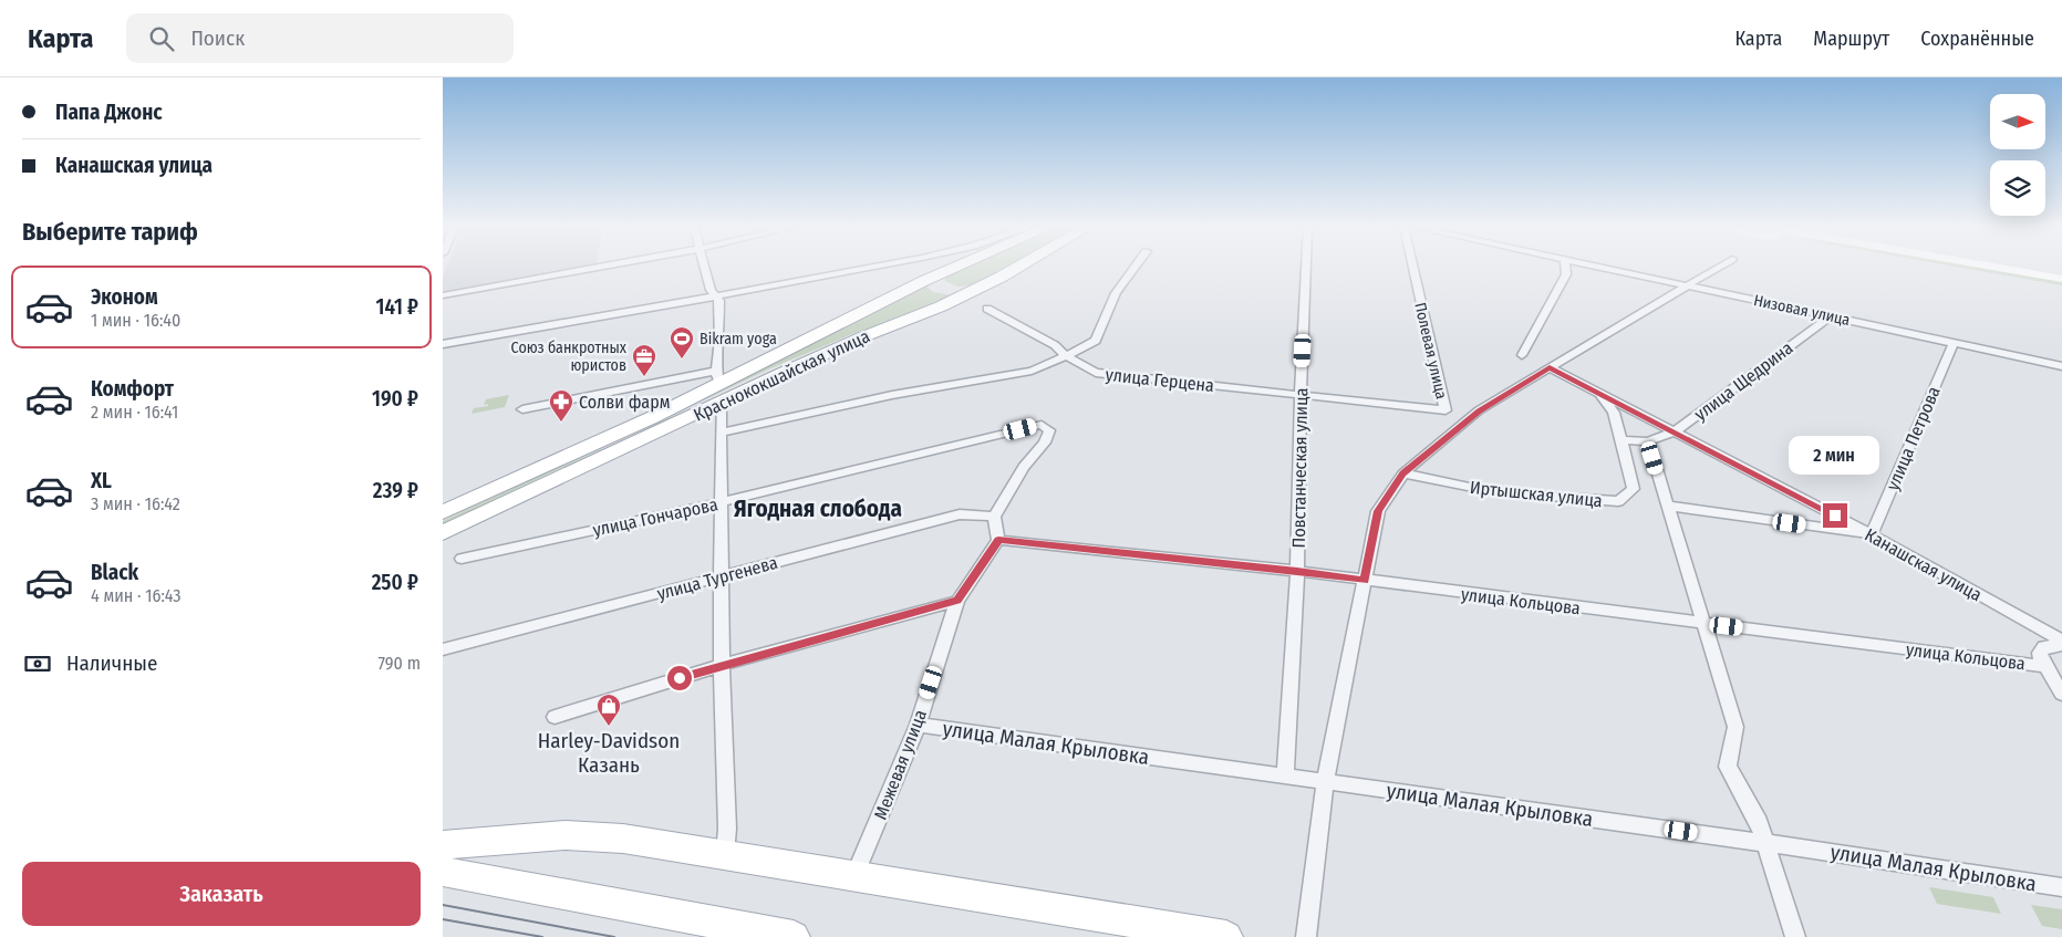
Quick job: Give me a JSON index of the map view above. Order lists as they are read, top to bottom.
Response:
{
  "streets": {
    "main road": ["Краснококшайская улица"],
    "street": [
      "Низовая улица",
      "Полевая улица",
      "улица Герцена",
      "улица Щедрина",
      "улица Петрова",
      "Повстанческая улица",
      "Иртышская улица",
      "улица Гончарова",
      "Канашская улица",
      "улица Тургенева",
      "улица Кольцова",
      "улица Малая Крыловка",
      "Межевая улица"
    ]
  },
  "crossings": [
    ["Низовая улица", "улица Щедрина"],
    ["Низовая улица", "улица Петрова"],
    ["Полевая улица", "улица Герцена"],
    ["улица Герцена", "Повстанческая улица"],
    ["улица Щедрина", "Иртышская улица"],
    ["улица Щедрина", "Канашская улица"],
    ["улица Петрова", "Канашская улица"],
    ["Повстанческая улица", "улица Кольцова"],
    ["Повстанческая улица", "улица Малая Крыловка"],
    ["улица Гончарова", "улица Тургенева"],
    ["улица Кольцова", "Межевая улица"],
    ["улица Малая Крыловка", "Межевая улица"]
  ],
  "districts": ["Ягодная слобода"],
  "places": {
    "sports": ["Bikram yoga"],
    "office": ["Союз банкротных юристов"],
    "pharmacy": ["Солви фарм"],
    "shop": ["Harley-Davidson Казань"]
  },
  "north": "right",
  "page": {
    "header": "Карта",
    "search": "Поиск",
    "nav": ["Карта", "Маршрут", "Сохранённые"],
    "banner": ["Папа Джонс", "Канашская улица"],
    "heading": "Выберите тариф",
    "list": [
      {
        "name": "Эконом",
        "note": "1 мин · 16:40",
        "value": "141 ₽"
      },
      {
        "name": "Комфорт",
        "note": "2 мин · 16:41",
        "value": "190 ₽"
      },
      {
        "name": "XL",
        "note": "3 мин · 16:42",
        "value": "239 ₽"
      },
      {
        "name": "Black",
        "note": "4 мин · 16:43",
        "value": "250 ₽"
      }
    ],
    "bubble": "2 мин",
    "pay": ["Наличные", "790 m"],
    "buttons": "Заказать"
  }
}
